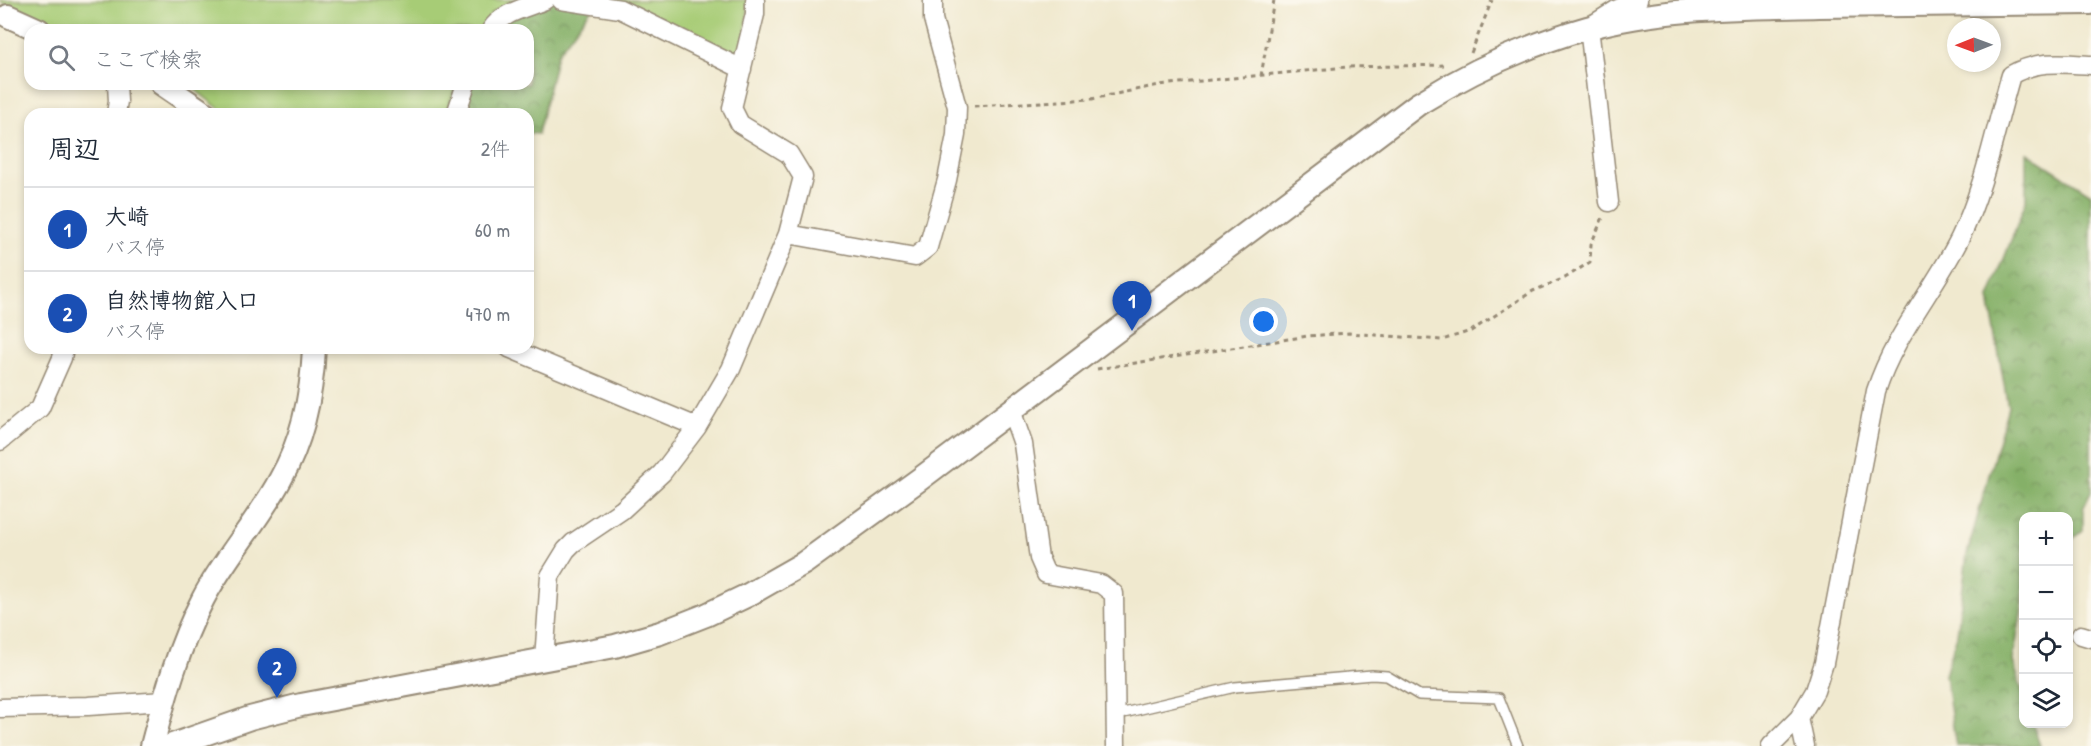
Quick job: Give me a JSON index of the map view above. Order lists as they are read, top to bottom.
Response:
{
  "north": "left",
  "page": {
    "search": "ここで検索",
    "heading": ["周辺", "2件"],
    "list": [
      {
        "mark": "1",
        "name": "大崎",
        "note": "バス停",
        "value": "60 m"
      },
      {
        "mark": "2",
        "name": "自然博物館入口",
        "note": "バス停",
        "value": "470 m"
      }
    ],
    "pins": ["1", "2"],
    "map_buttons": ["+", "−"]
  }
}
